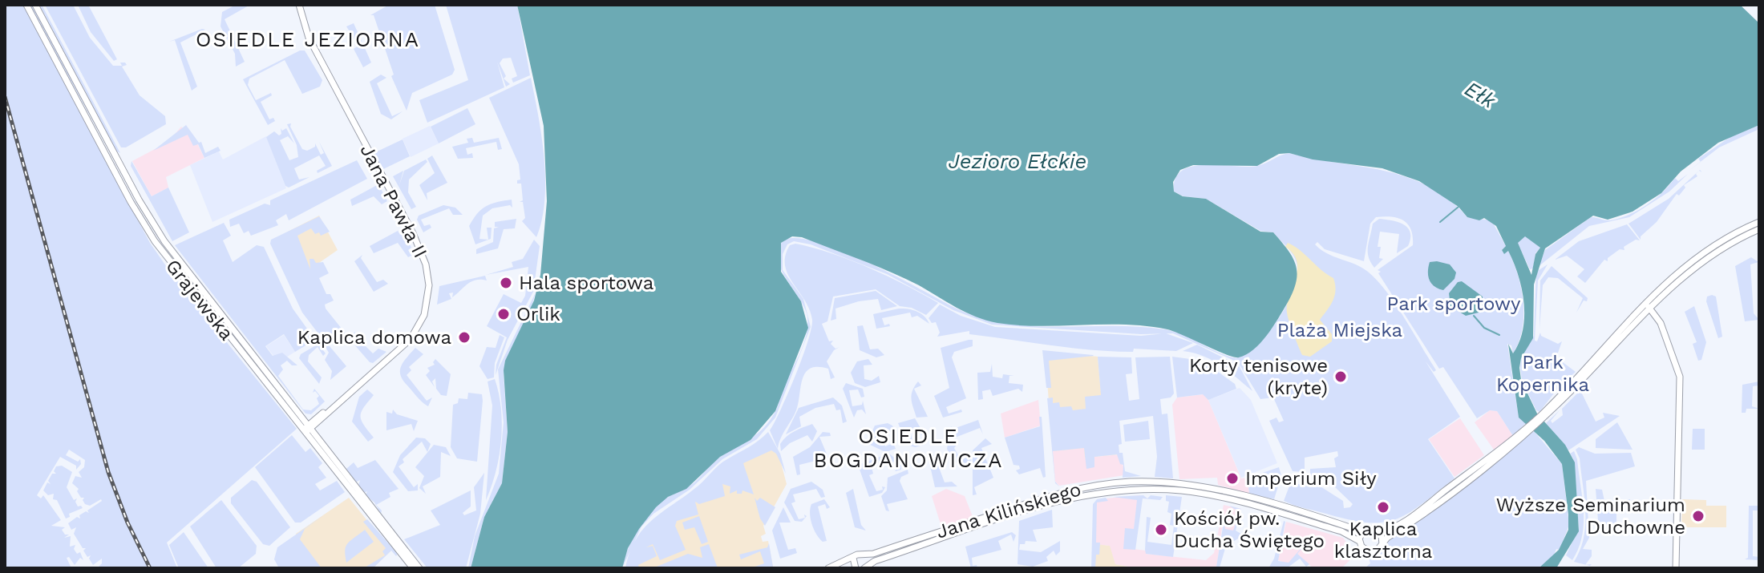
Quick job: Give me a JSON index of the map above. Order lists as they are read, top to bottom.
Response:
{
  "streets": {
    "street": ["Jana Pawła II", "Grajewska", "Jana Kilińskiego"]
  },
  "crossings": [
    ["Jana Pawła II", "Grajewska"]
  ],
  "districts": ["OSIEDLE JEZIORNA", "OSIEDLE BOGDANOWICZA"],
  "water": ["Ełk", "Jezioro Ełckie"],
  "parks": ["Park sportowy", "Plaża Miejska", "Park Kopernika"],
  "places": [
    "Hala sportowa",
    "Orlik",
    "Kaplica domowa",
    "Korty tenisowe (kryte)",
    "Imperium Siły",
    "Kaplica klasztorna",
    "Wyższe Seminarium Duchowne",
    "Kościół pw. Ducha Świętego"
  ]
}
